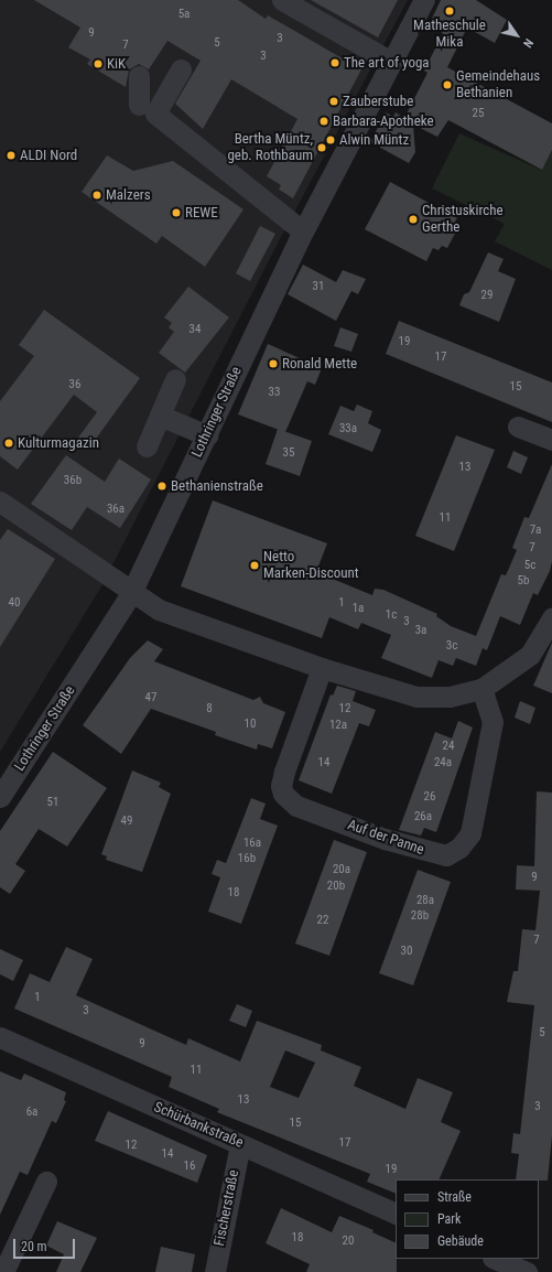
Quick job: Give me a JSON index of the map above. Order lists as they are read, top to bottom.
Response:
{
  "streets": {
    "street": [
      "Lothringer Straße",
      "Auf der Panne",
      "Schürbankstraße",
      "Fischerstraße"
    ]
  },
  "crossings": [
    ["Schürbankstraße", "Fischerstraße"]
  ],
  "places": [
    "Matheschule Mika",
    "The art of yoga",
    "KiK",
    "Gemeindehaus Bethanien",
    "Zauberstube",
    "Barbara-Apotheke",
    "Alwin Müntz",
    "Bertha Müntz, geb. Rothbaum",
    "ALDI Nord",
    "Malzers",
    "REWE",
    "Christuskirche Gerthe",
    "Ronald Mette",
    "Kulturmagazin",
    "Bethanienstraße",
    "Netto Marken-Discount"
  ],
  "house_numbers": [
    "5a",
    "9",
    "3",
    "5",
    "7",
    "3",
    "25",
    "31",
    "29",
    "34",
    "19",
    "17",
    "36",
    "15",
    "33",
    "33a",
    "35",
    "13",
    "36b",
    "36a",
    "11",
    "7a",
    "7",
    "5c",
    "5b",
    "40",
    "1",
    "1a",
    "1c",
    "3",
    "3a",
    "3c",
    "47",
    "8",
    "12",
    "10",
    "12a",
    "24",
    "14",
    "24a",
    "26",
    "51",
    "26a",
    "49",
    "16a",
    "16b",
    "20a",
    "9",
    "20b",
    "18",
    "28a",
    "28b",
    "22",
    "7",
    "30",
    "1",
    "3",
    "5",
    "9",
    "11",
    "13",
    "3",
    "6a",
    "15",
    "17",
    "12",
    "14",
    "16",
    "19",
    "18",
    "20"
  ],
  "legend": ["Straße", "Park", "Gebäude"],
  "scale_bar": "20 m",
  "north": "bottom right"
}
